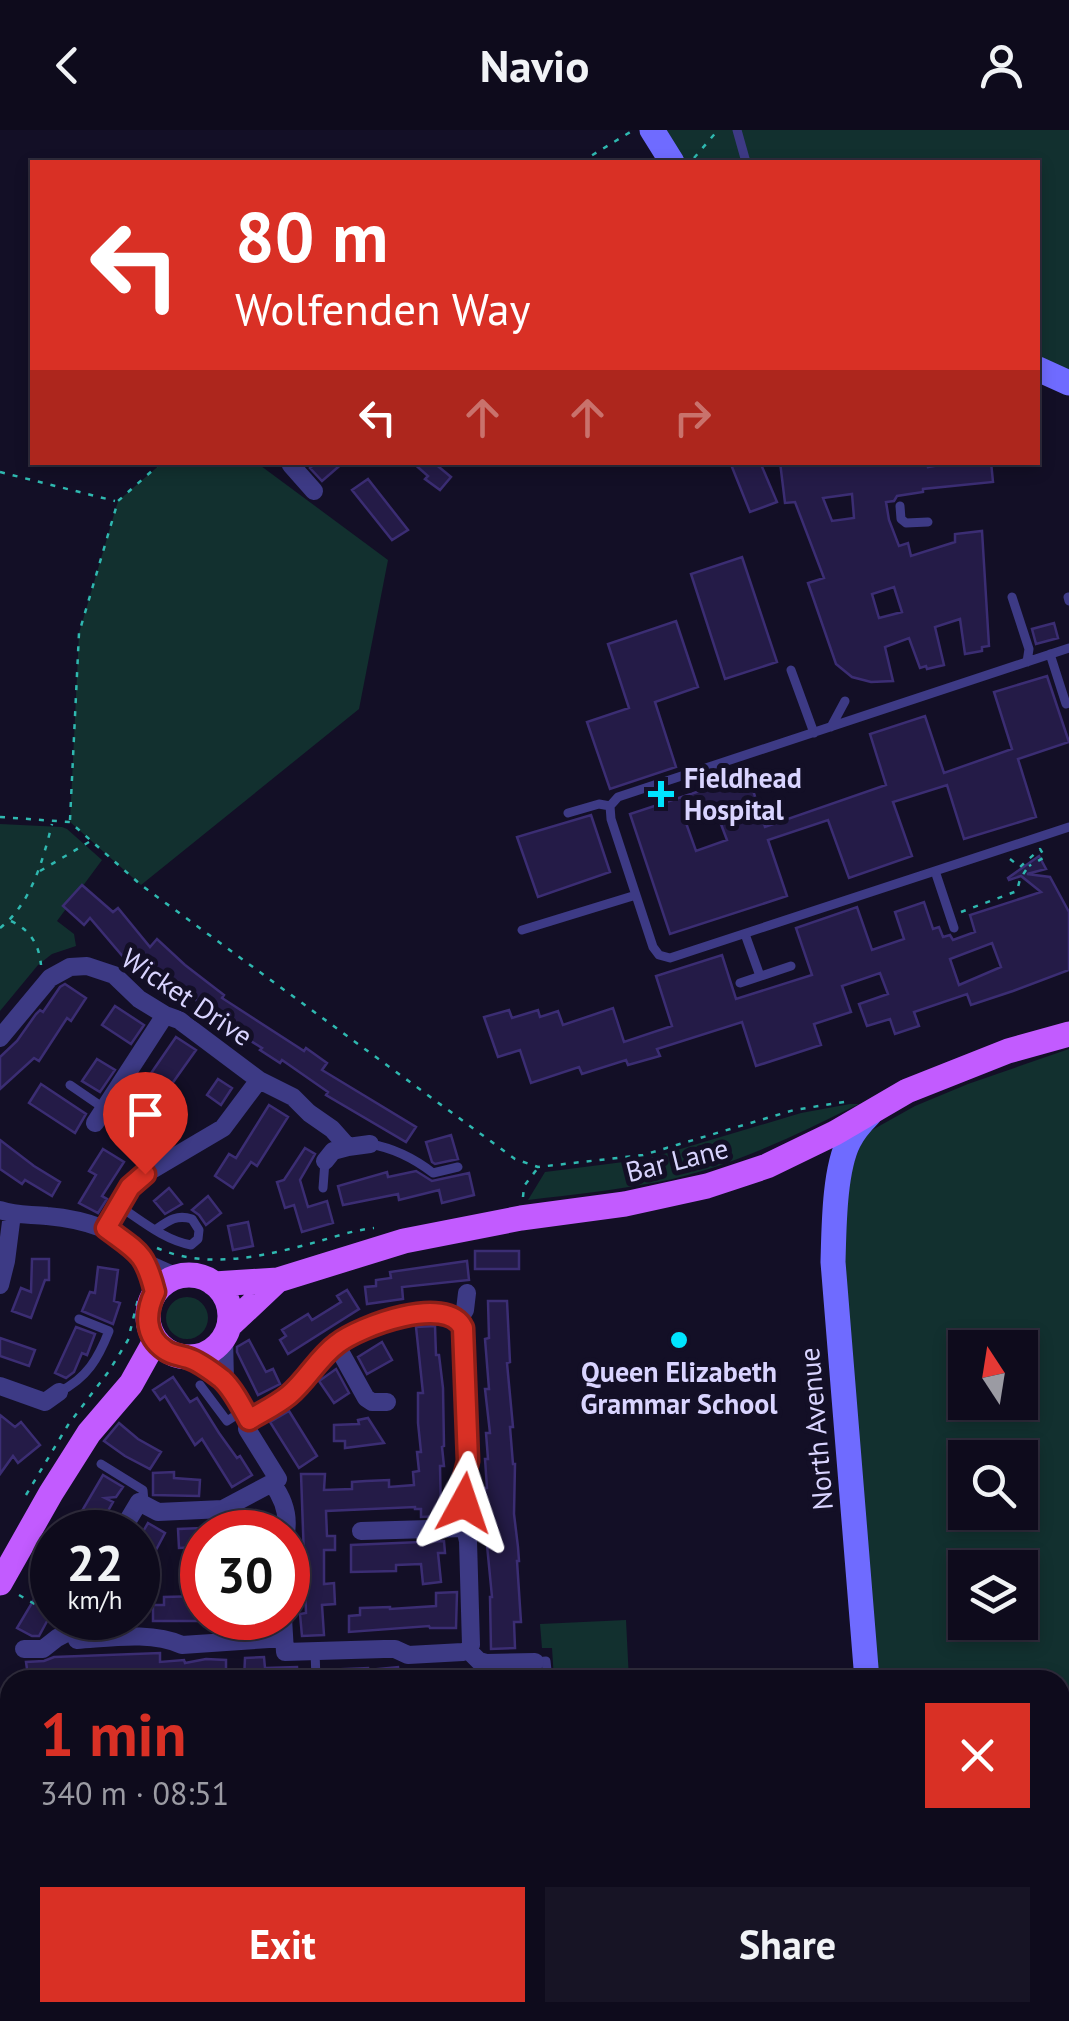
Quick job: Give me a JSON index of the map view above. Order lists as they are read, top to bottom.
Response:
{
  "streets": {
    "main road": ["Bar Lane"],
    "street": ["Wicket Drive", "North Avenue"]
  },
  "crossings": [
    ["Bar Lane", "North Avenue"]
  ],
  "places": {
    "health": ["Fieldhead Hospital"],
    "other": ["Queen Elizabeth Grammar School"]
  },
  "north": "top",
  "page": {
    "header": "Navio",
    "turn": ["80 m", "Wolfenden Way"],
    "speed": "22 km/h",
    "limit": "30",
    "heading": ["1 min", "340 m · 08:51"],
    "buttons": ["Exit", "Share"]
  }
}
